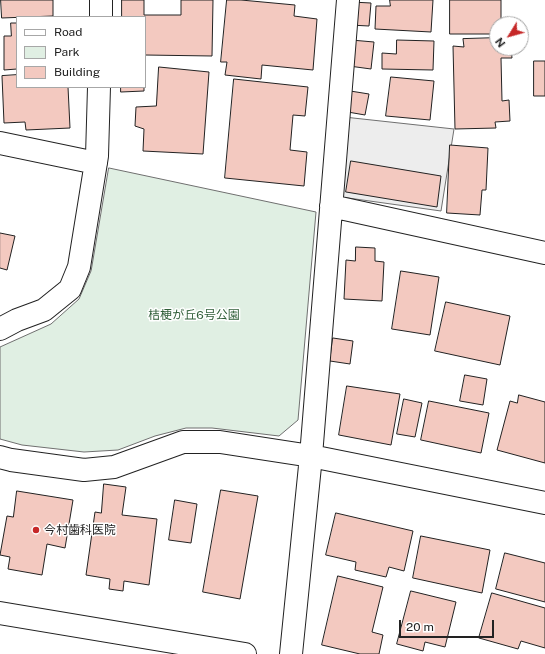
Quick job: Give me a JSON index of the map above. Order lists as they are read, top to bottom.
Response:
{
  "parks": ["桔梗が丘6号公園"],
  "places": ["今村歯科医院"],
  "legend": ["Road", "Park", "Building"],
  "scale_bar": "20 m",
  "north": "bottom left"
}
